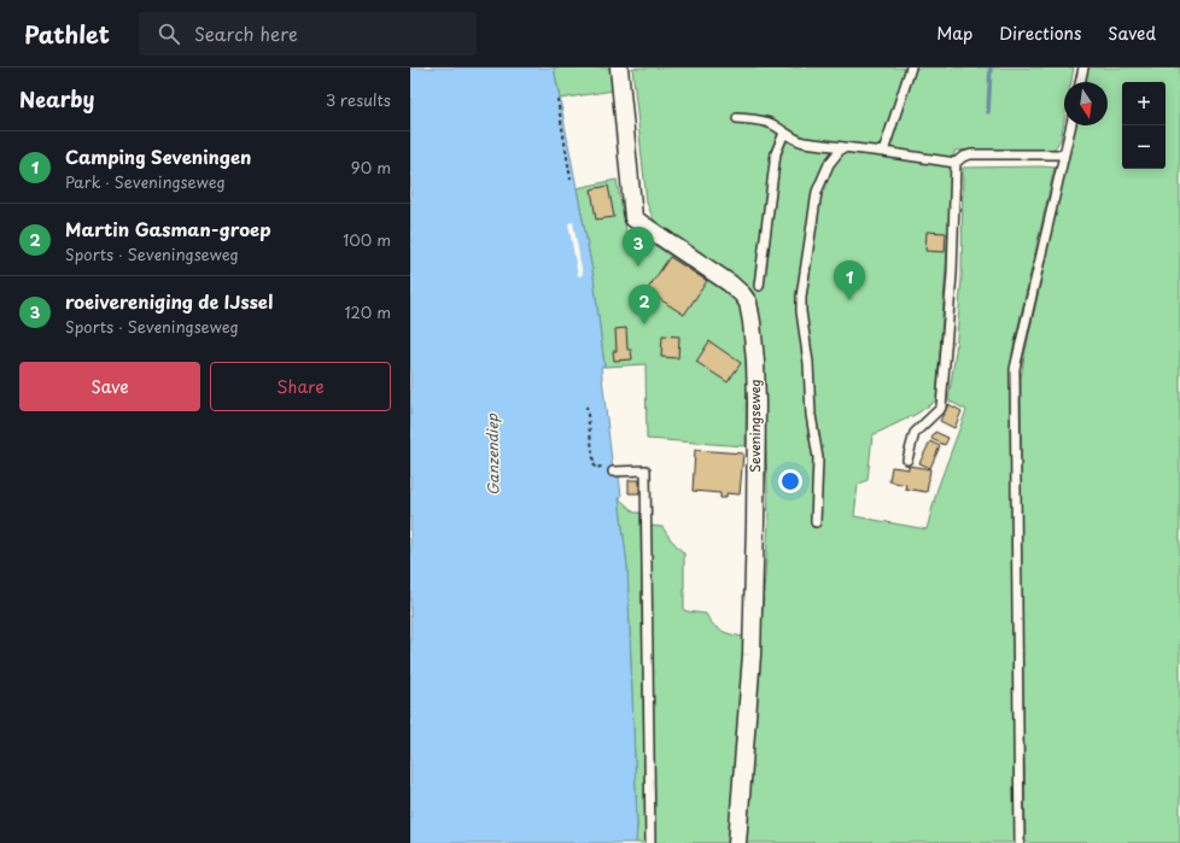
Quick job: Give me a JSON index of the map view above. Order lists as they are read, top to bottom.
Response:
{
  "streets": {
    "street": ["Seveningseweg"]
  },
  "water": ["Ganzendiep"],
  "north": "bottom",
  "page": {
    "header": "Pathlet",
    "search": "Search here",
    "nav": ["Map", "Directions", "Saved"],
    "heading": ["Nearby", "3 results"],
    "map_buttons": ["+", "−"],
    "list": [
      {
        "mark": "1",
        "name": "Camping Seveningen",
        "note": "Park · Seveningseweg",
        "value": "90 m"
      },
      {
        "mark": "2",
        "name": "Martin Gasman-groep",
        "note": "Sports · Seveningseweg",
        "value": "100 m"
      },
      {
        "mark": "3",
        "name": "roeivereniging de IJssel",
        "note": "Sports · Seveningseweg",
        "value": "120 m"
      }
    ],
    "pins": ["3", "1", "2"],
    "buttons": ["Save", "Share"]
  }
}
